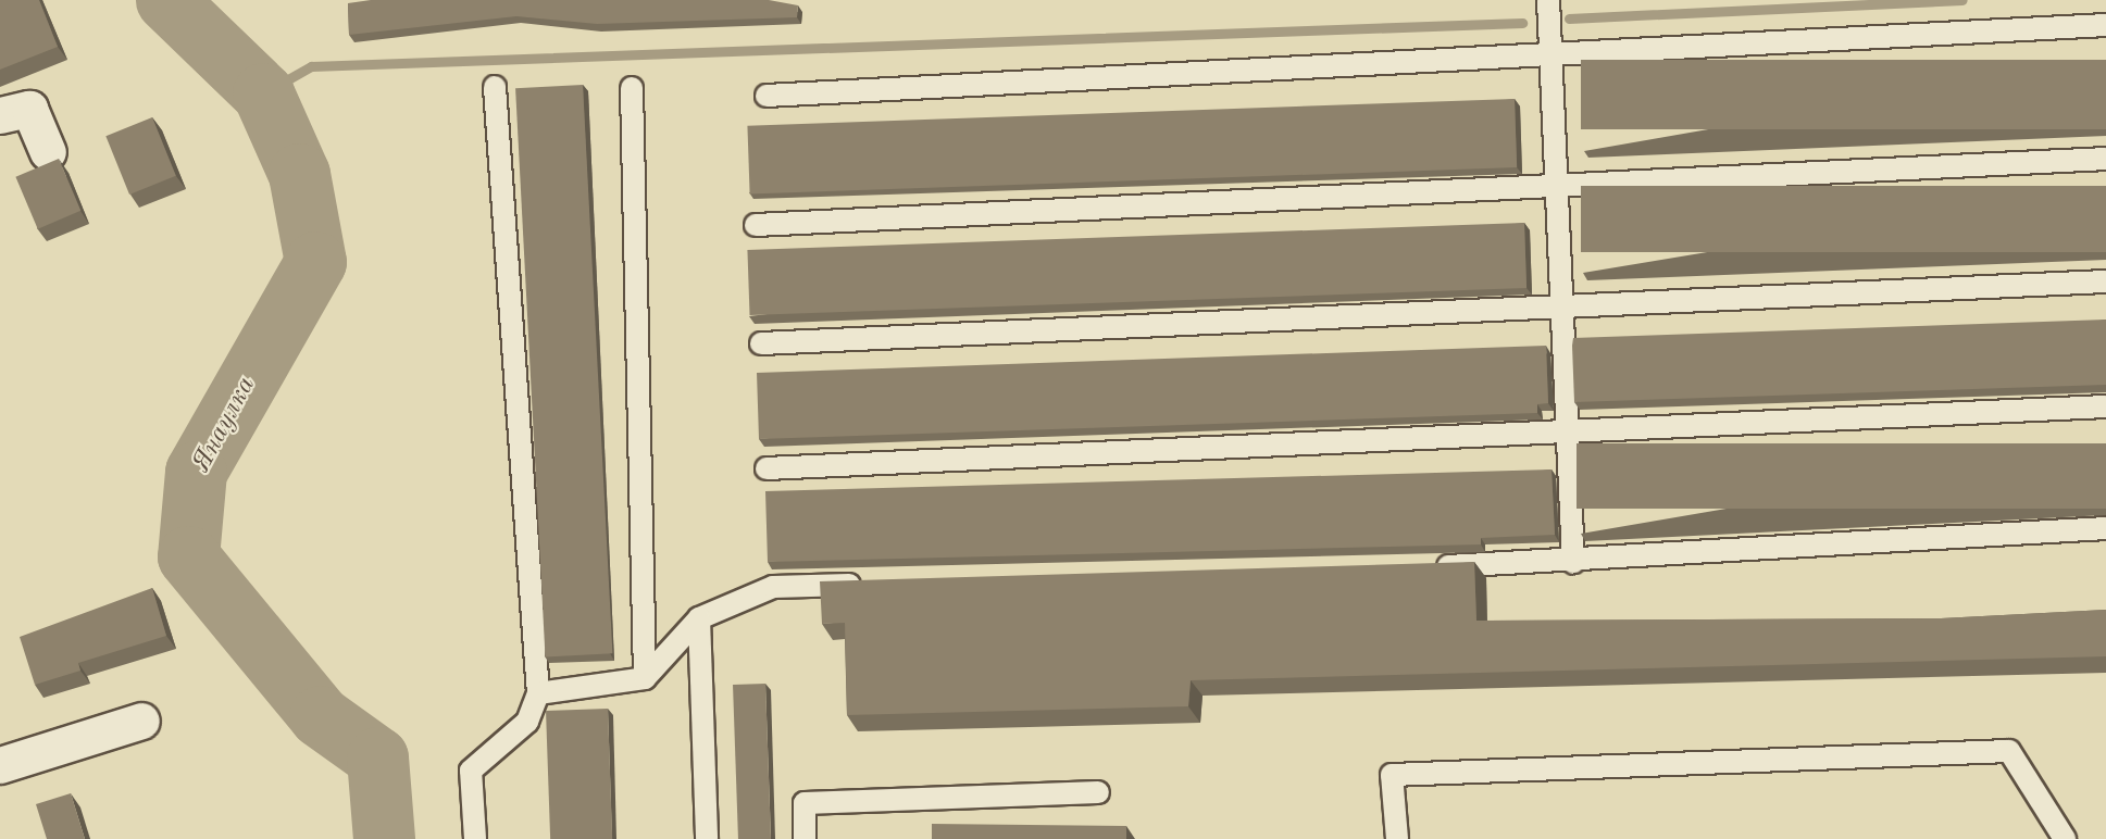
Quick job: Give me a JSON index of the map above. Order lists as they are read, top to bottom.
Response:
{
  "water": ["Янаулка"]
}
